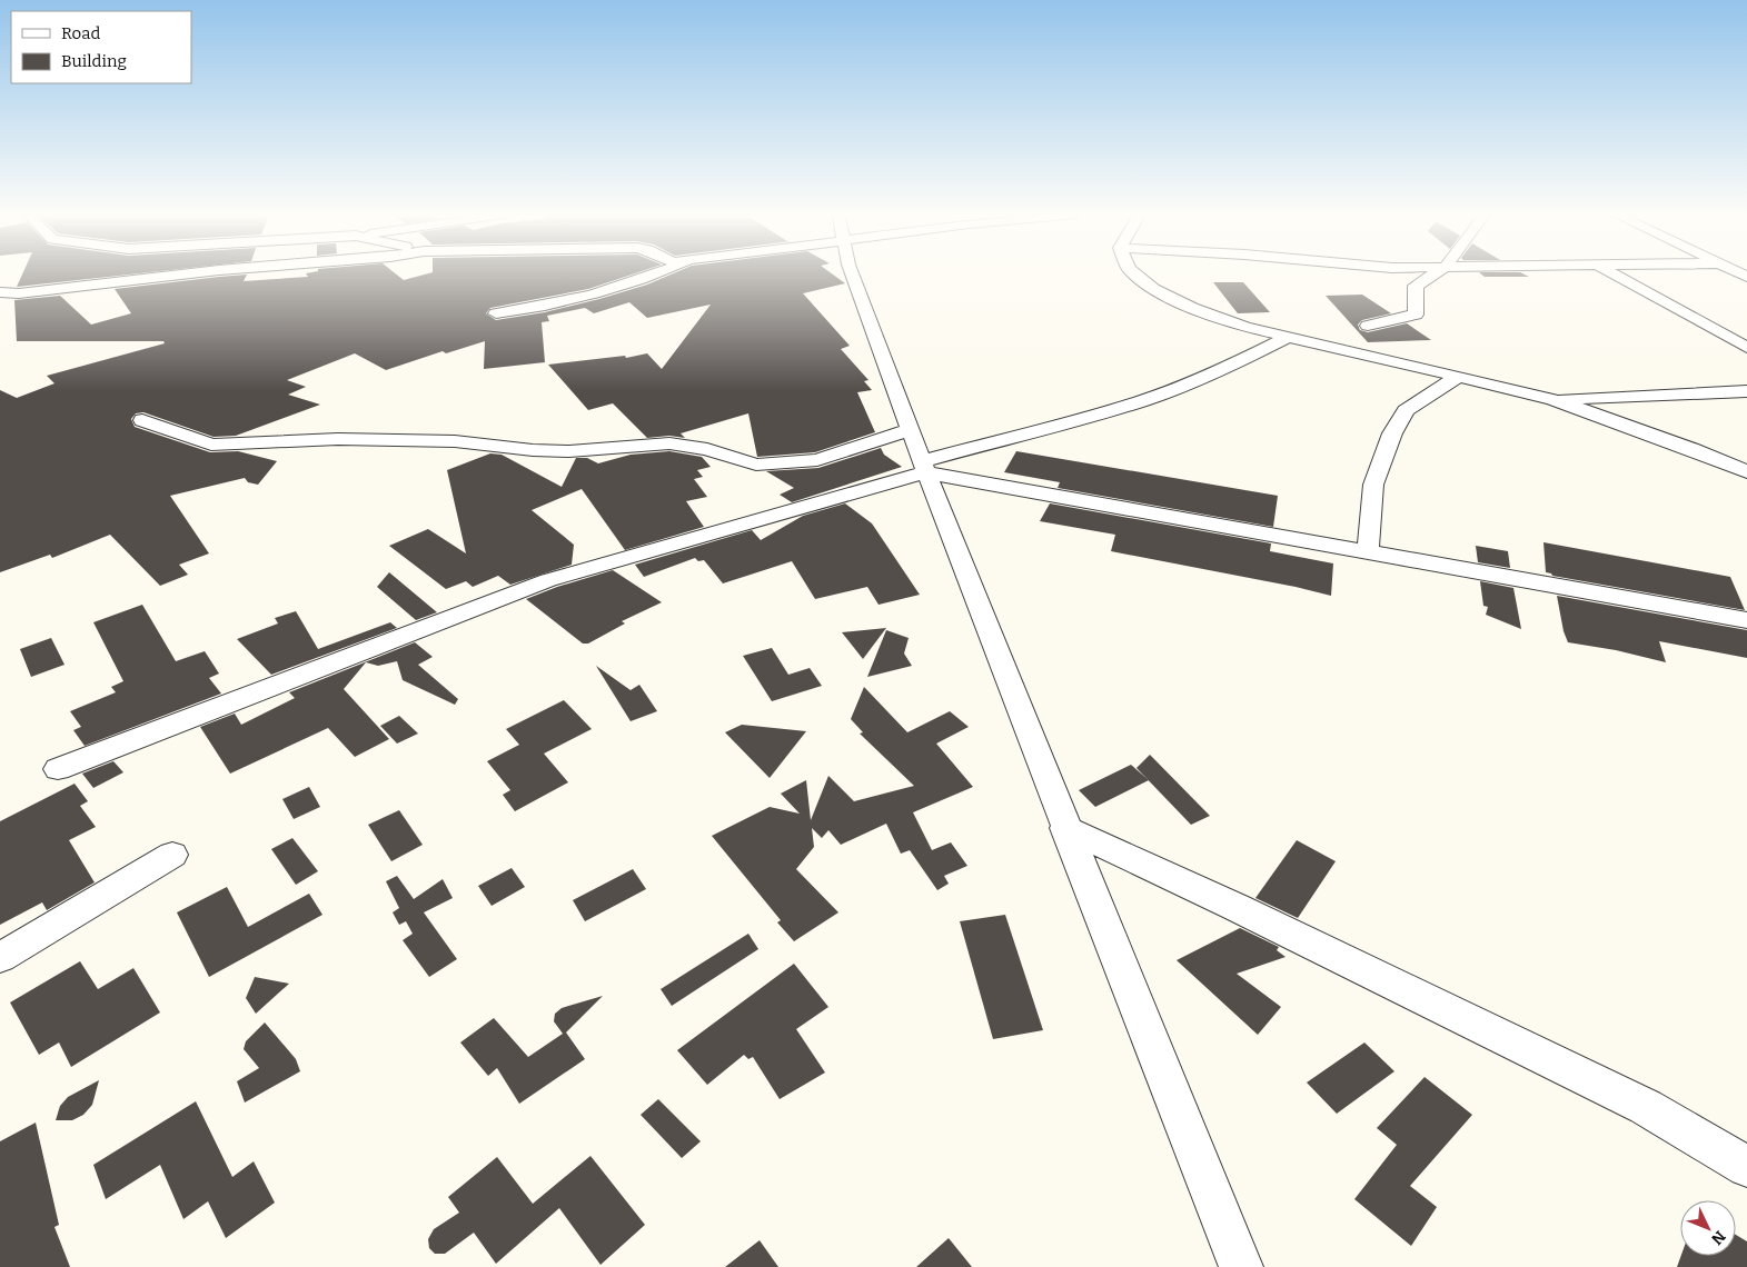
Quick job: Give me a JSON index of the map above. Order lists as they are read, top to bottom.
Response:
{
  "legend": ["Road", "Building"],
  "north": "bottom right"
}
